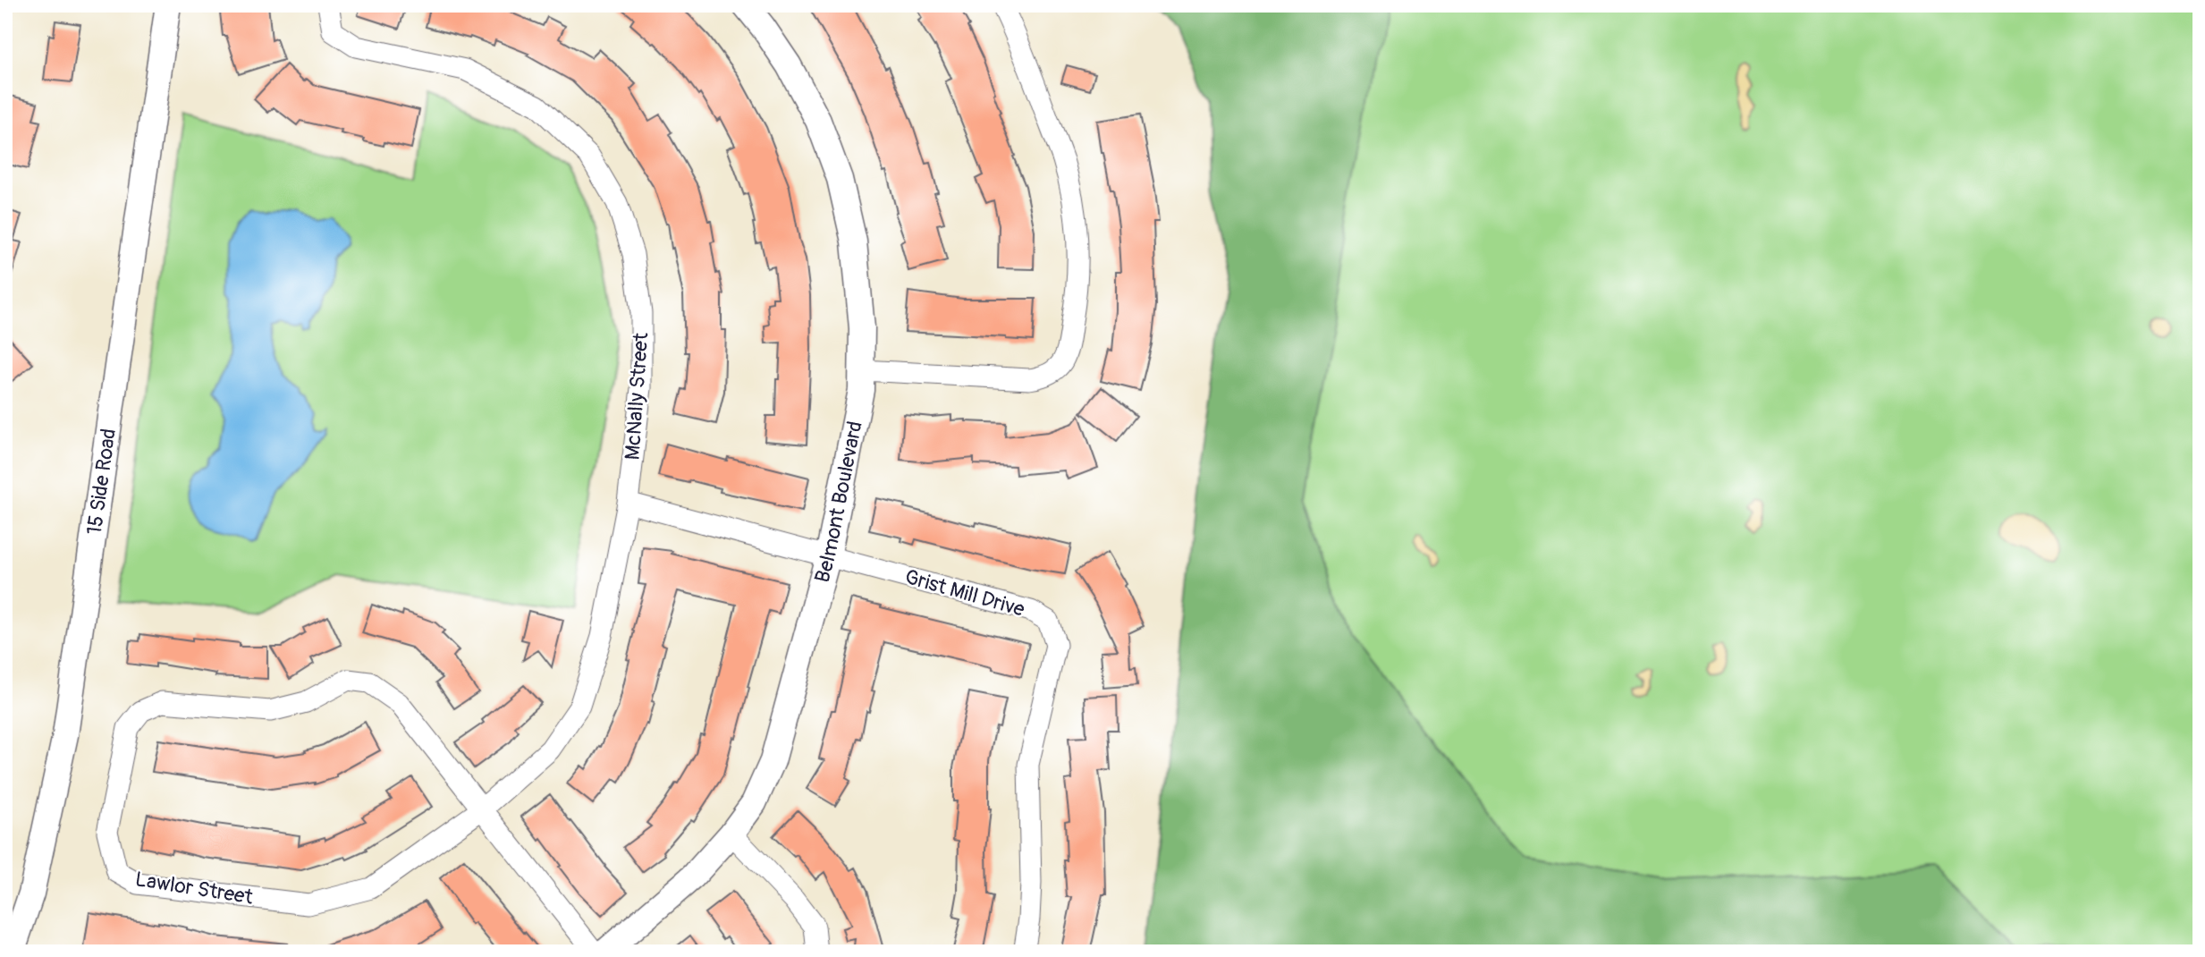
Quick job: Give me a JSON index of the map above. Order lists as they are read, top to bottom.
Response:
{
  "streets": {
    "street": [
      "McNally Street",
      "15 Side Road",
      "Belmont Boulevard",
      "Grist Mill Drive",
      "Lawlor Street"
    ]
  },
  "crossings": [
    ["McNally Street", "Grist Mill Drive"],
    ["McNally Street", "Lawlor Street"],
    ["Belmont Boulevard", "Grist Mill Drive"]
  ]
}
